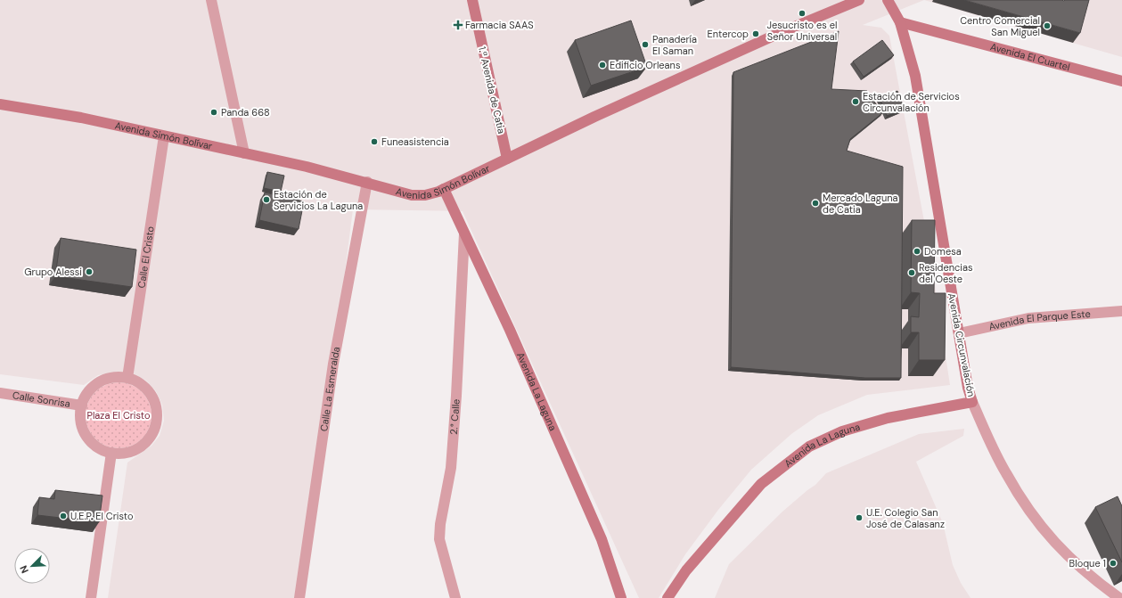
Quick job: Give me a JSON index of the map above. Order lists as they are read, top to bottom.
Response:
{
  "streets": {
    "street": [
      "Avenida El Cuartel",
      "1.ª Avenida de Catia",
      "Avenida Simón Bolívar",
      "Calle El Cristo",
      "Avenida El Parque Este",
      "Avenida Circunvalación",
      "Calle La Esmeralda",
      "Avenida La Laguna",
      "Calle Sonrisa",
      "2.° Calle"
    ]
  },
  "crossings": [
    ["Avenida El Cuartel", "Avenida Circunvalación"],
    ["1.ª Avenida de Catia", "Avenida Simón Bolívar"],
    ["Avenida Simón Bolívar", "Calle El Cristo"],
    ["Avenida Simón Bolívar", "Calle La Esmeralda"],
    ["Avenida Simón Bolívar", "Avenida La Laguna"],
    ["Calle El Cristo", "Calle Sonrisa"],
    ["Avenida El Parque Este", "Avenida Circunvalación"],
    ["Avenida Circunvalación", "Avenida La Laguna"],
    ["Avenida La Laguna", "2.° Calle"]
  ],
  "parks": ["Plaza El Cristo"],
  "places": {
    "other": [
      "Jesucristo es el Señor Universal",
      "Centro Comercial San Miguel",
      "Entercop",
      "Panadería El Saman",
      "Edificio Orleans",
      "Estación de Servicios Circunvalación",
      "Panda 668",
      "Funeasistencia",
      "Estación de Servicios La Laguna",
      "Mercado Laguna de Catia",
      "Domesa",
      "Grupo Alessi",
      "Residencias del Oeste",
      "U.E.P. El Cristo",
      "U.E. Colegio San José de Calasanz",
      "Bloque 1"
    ],
    "health": ["Farmacia SAAS"]
  },
  "north": "bottom left"
}
